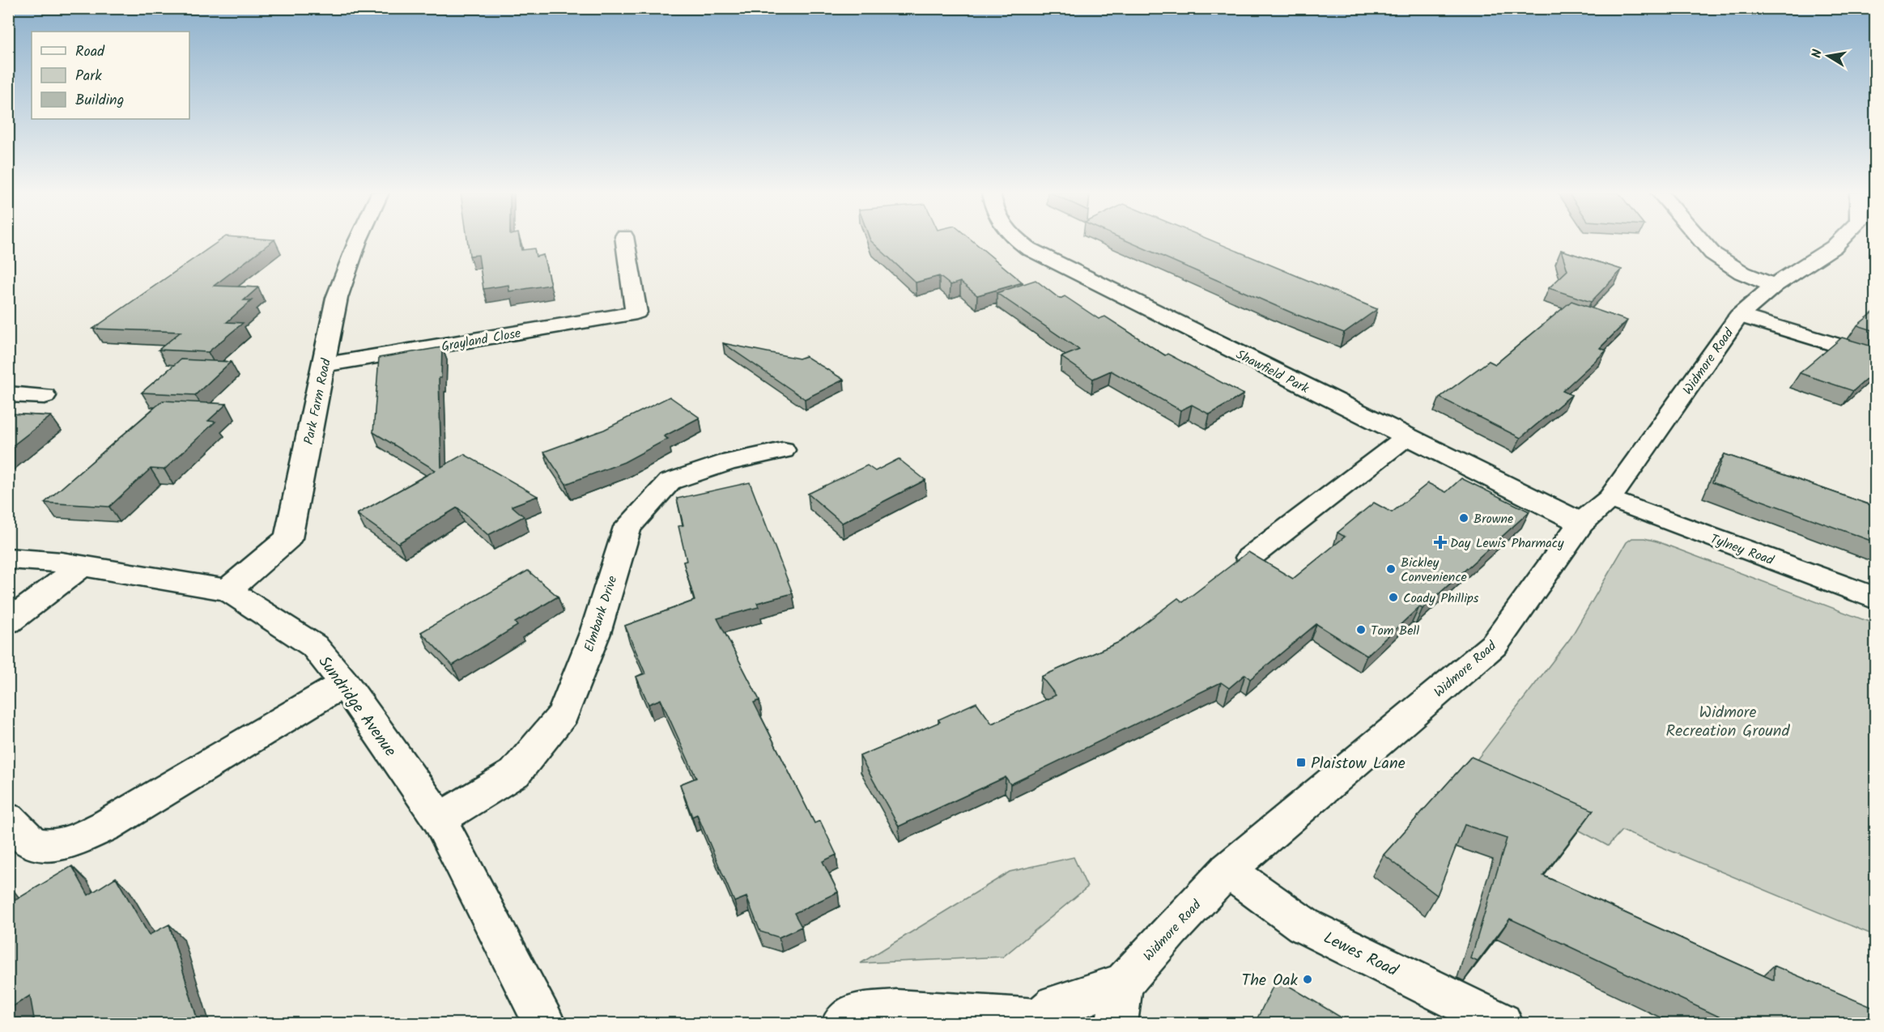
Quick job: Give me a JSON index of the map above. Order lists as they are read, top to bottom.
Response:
{
  "streets": {
    "street": [
      "Grayland Close",
      "Widmore Road",
      "Shawfield Park",
      "Park Farm Road",
      "Tylney Road",
      "Elmbank Drive",
      "Sundridge Avenue",
      "Lewes Road"
    ]
  },
  "crossings": [
    ["Grayland Close", "Park Farm Road"],
    ["Widmore Road", "Shawfield Park"],
    ["Widmore Road", "Tylney Road"],
    ["Widmore Road", "Lewes Road"],
    ["Park Farm Road", "Sundridge Avenue"],
    ["Elmbank Drive", "Sundridge Avenue"]
  ],
  "parks": ["Widmore Recreation Ground"],
  "places": {
    "other": [
      "Browne",
      "Bickley Convenience",
      "Coady Phillips",
      "Tom Bell",
      "The Oak"
    ],
    "health": ["Day Lewis Pharmacy"],
    "transit": ["Plaistow Lane"]
  },
  "legend": ["Road", "Park", "Building"],
  "north": "left"
}
